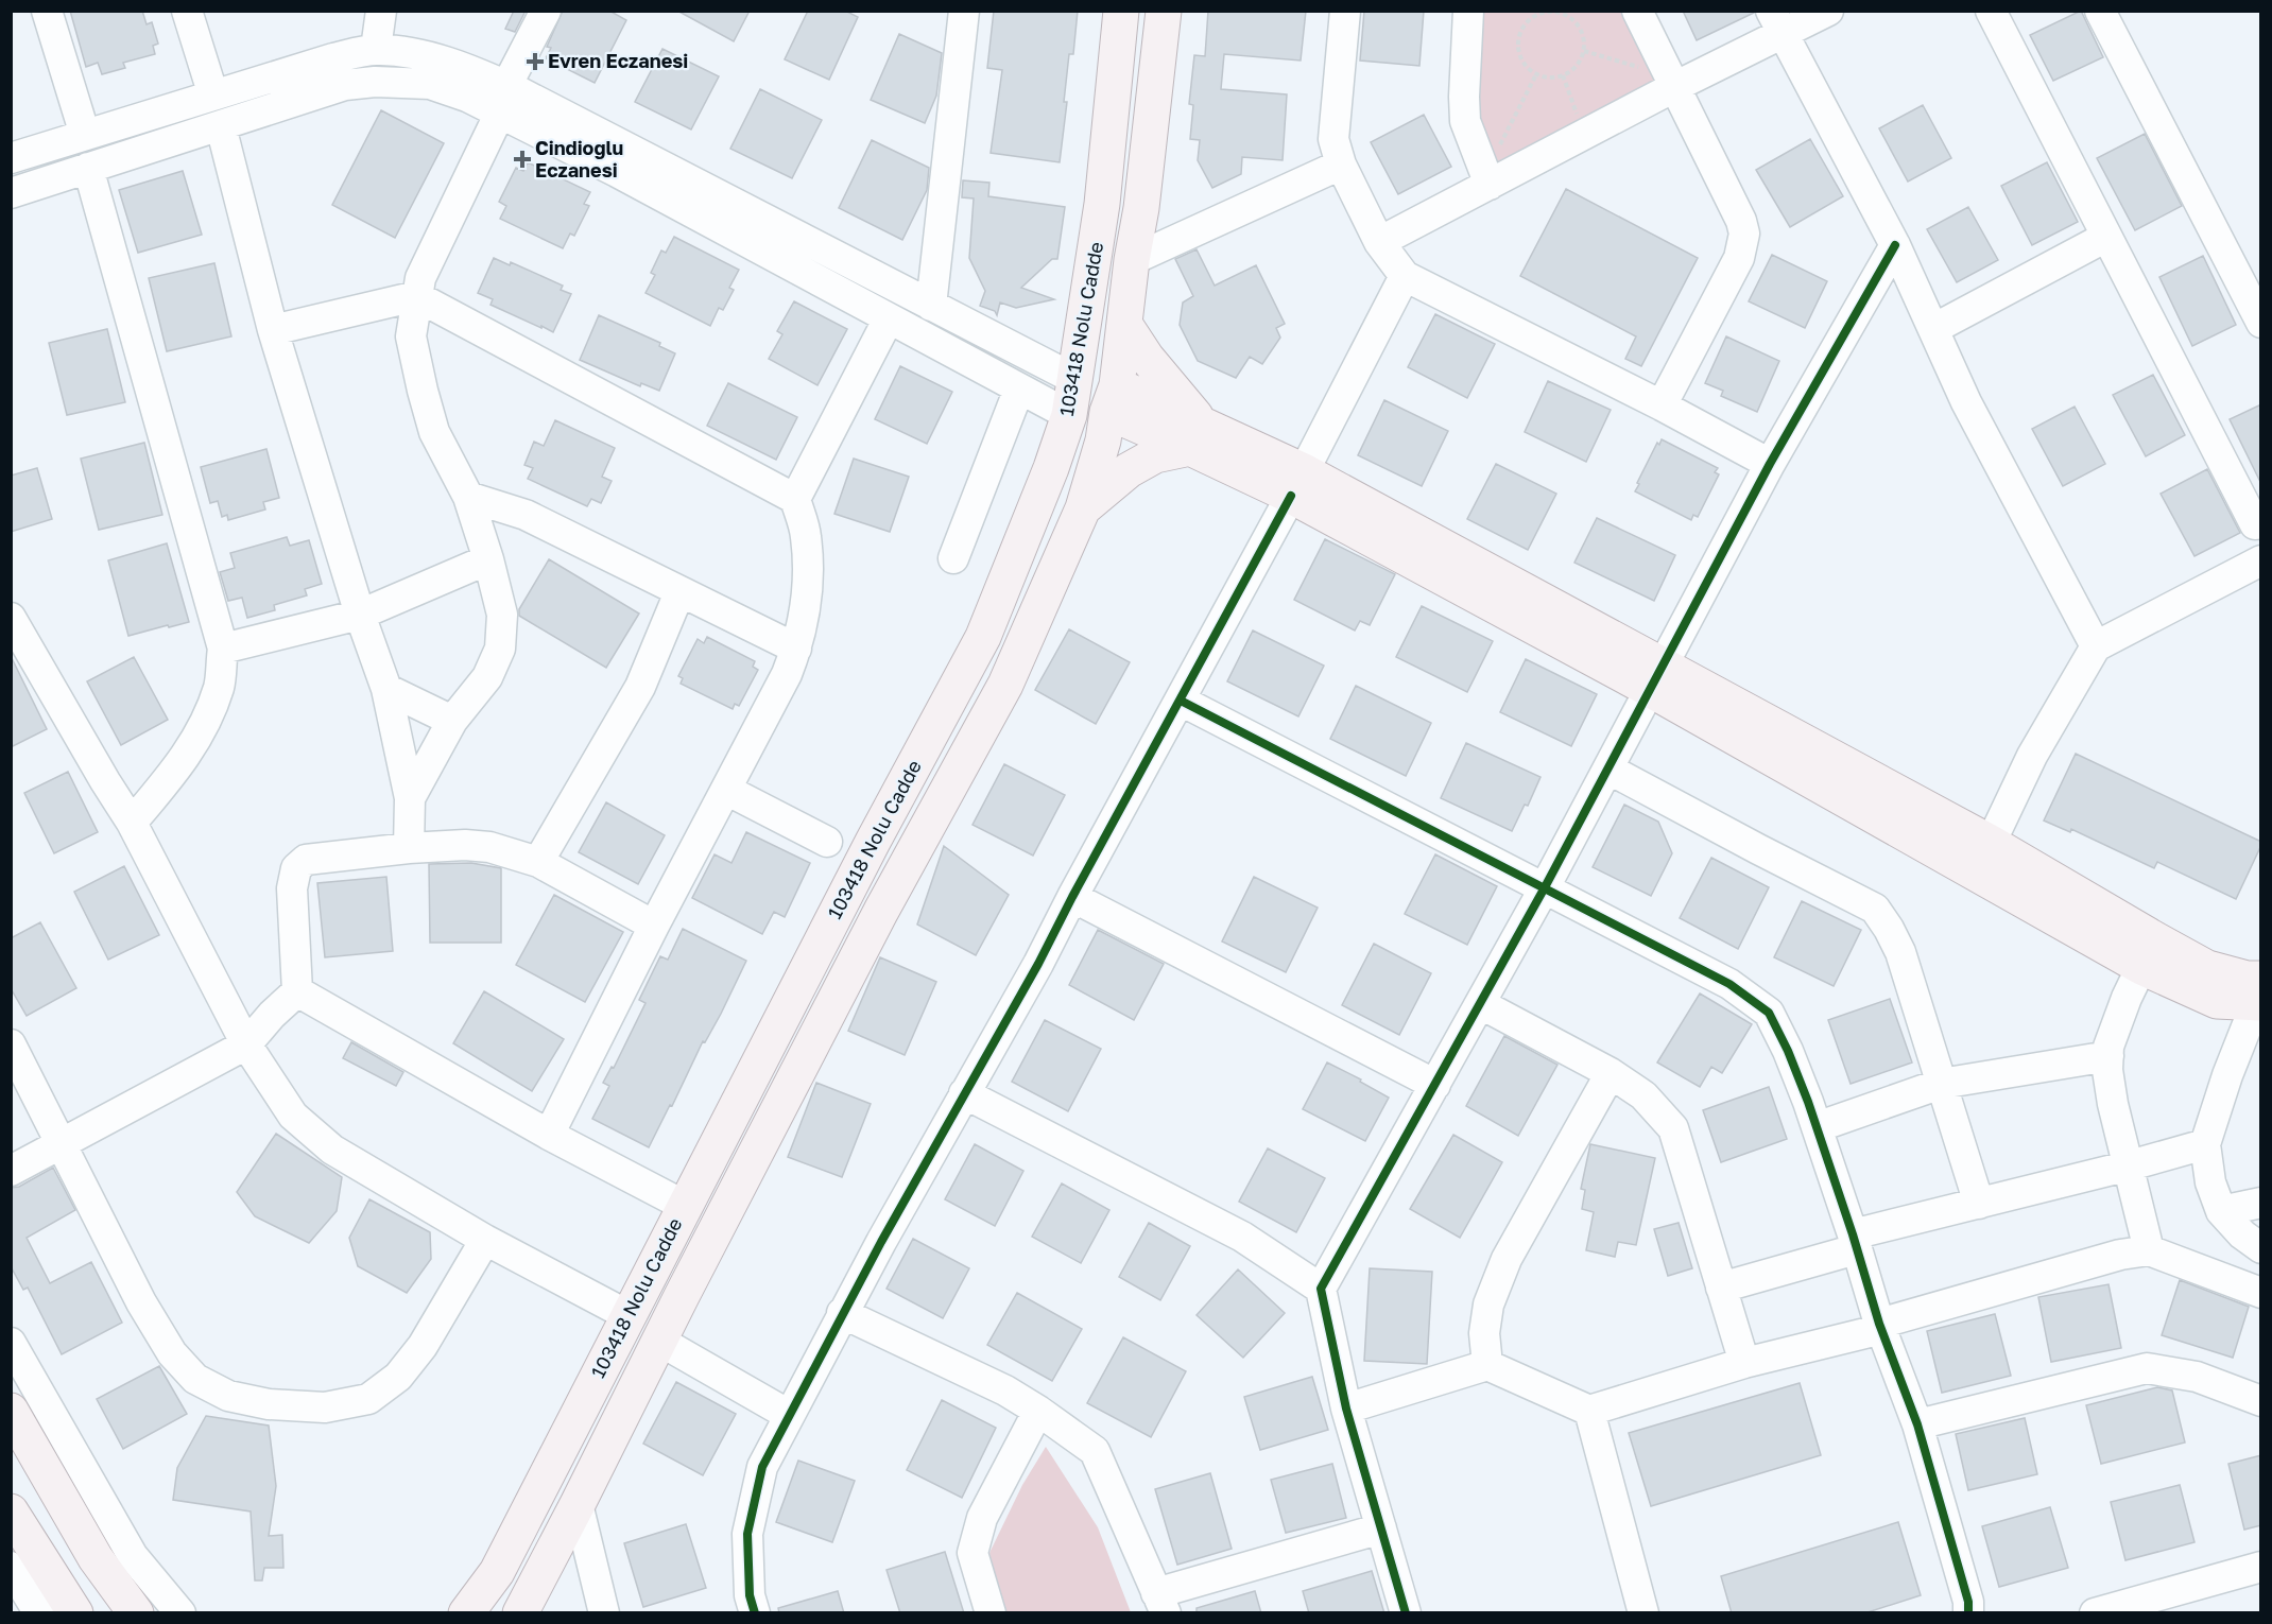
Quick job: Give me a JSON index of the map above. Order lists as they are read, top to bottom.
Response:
{
  "streets": {
    "main road": ["103418 Nolu Cadde"]
  },
  "places": {
    "health": ["Evren Eczanesi", "Cindioğlu Eczanesi"]
  }
}
